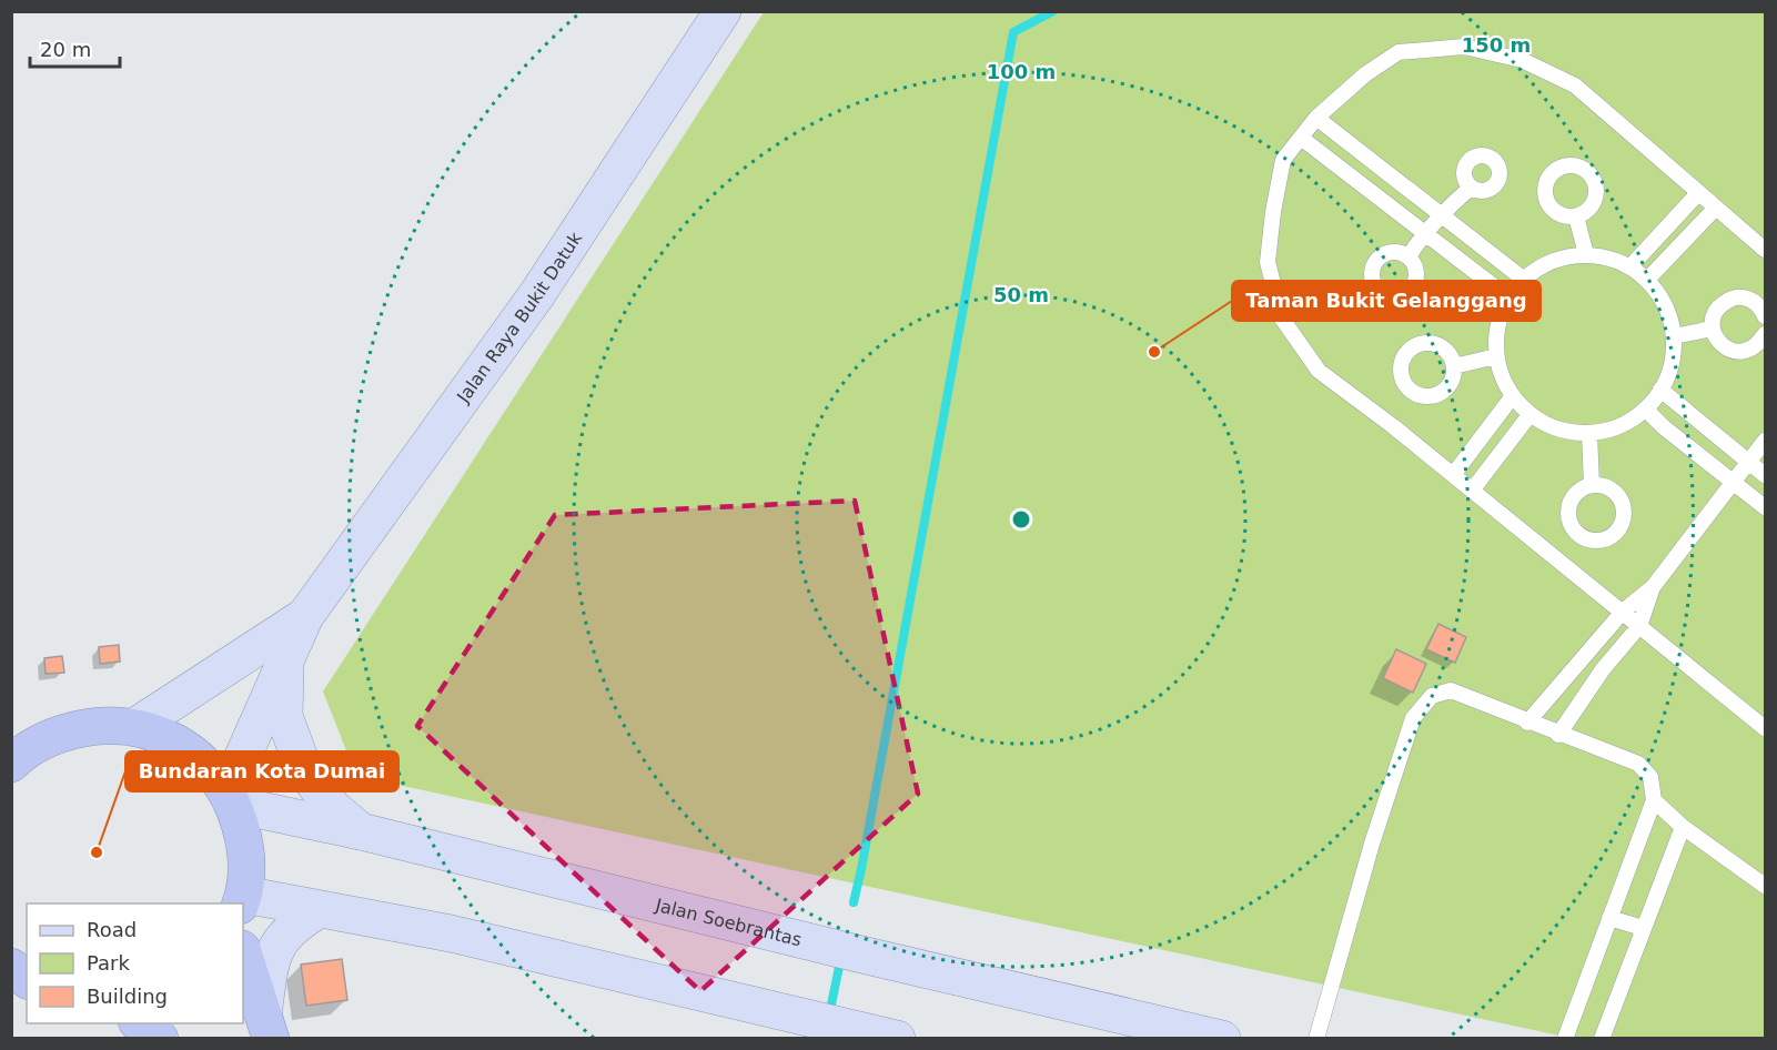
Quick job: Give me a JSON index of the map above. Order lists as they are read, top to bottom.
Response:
{
  "streets": {
    "main road": ["Jalan Raya Bukit Datuk", "Jalan Soebrantas"]
  },
  "crossings": [
    ["Jalan Raya Bukit Datuk", "Jalan Soebrantas"]
  ],
  "places": ["Taman Bukit Gelanggang", "Bundaran Kota Dumai"],
  "legend": ["Road", "Park", "Building"],
  "scale_bar": "20 m",
  "rings": ["150 m", "100 m", "50 m"]
}
